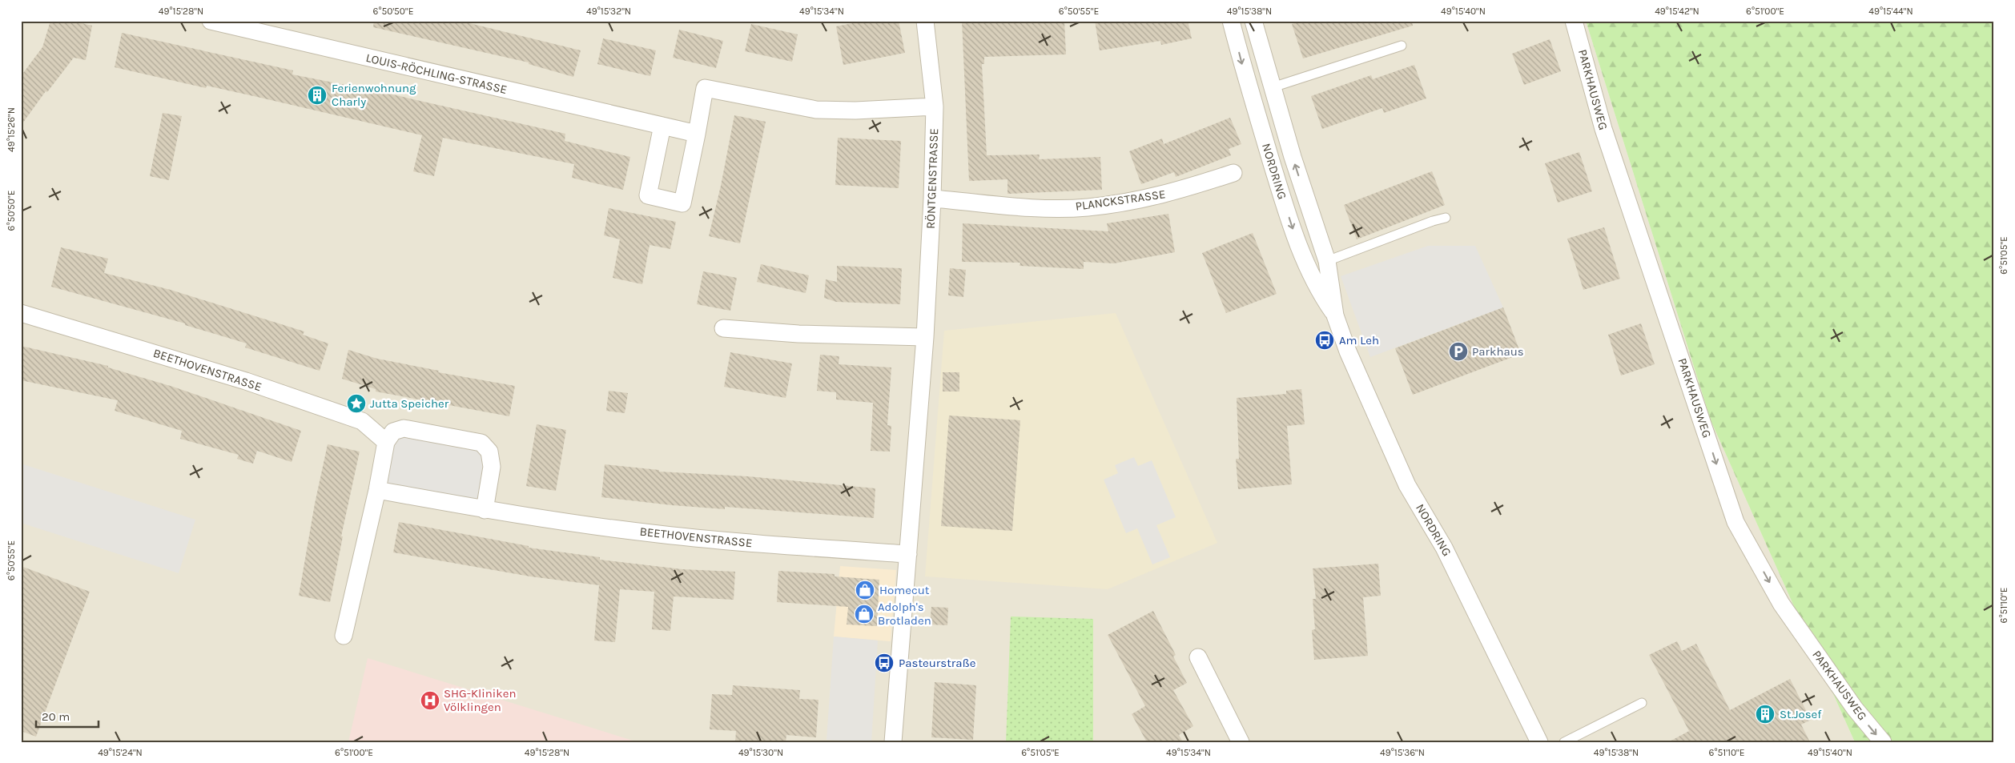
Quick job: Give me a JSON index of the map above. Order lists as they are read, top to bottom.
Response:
{
  "streets": {
    "street": [
      "LOUIS-RÖCHLING-STRASSE",
      "PARKHAUSWEG",
      "NORDRING",
      "RÖNTGENSTRASSE",
      "PLANCKSTRASSE",
      "BEETHOVENSTRASSE"
    ]
  },
  "crossings": [
    ["RÖNTGENSTRASSE", "PLANCKSTRASSE"],
    ["RÖNTGENSTRASSE", "BEETHOVENSTRASSE"]
  ],
  "one_way": ["PARKHAUSWEG"],
  "places": {
    "building": ["Ferienwohnung Charly", "St.Josef"],
    "bus stop": ["Am Leh", "Pasteurstraße"],
    "parking": ["Parkhaus"],
    "place": ["Jutta Speicher"],
    "shop": ["Homecut", "Adolph's Brotladen"],
    "hospital": ["SHG-Kliniken Völklingen"]
  },
  "scale_bar": "20 m",
  "coordinates": [
    "49°15'28\"N",
    "6°50'50\"E",
    "49°15'32\"N",
    "49°15'34\"N",
    "6°50'55\"E",
    "49°15'38\"N",
    "49°15'40\"N",
    "49°15'42\"N",
    "6°51'00\"E",
    "49°15'44\"N",
    "49°15'26\"N",
    "6°51'05\"E",
    "6°51'10\"E",
    "49°15'24\"N",
    "49°15'30\"N",
    "49°15'36\"N"
  ]
}
